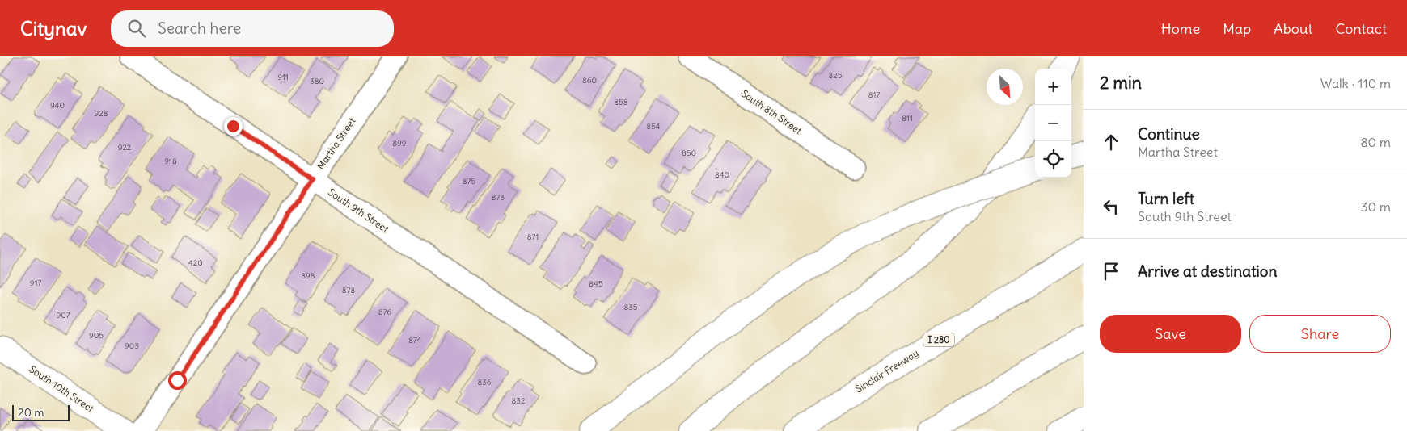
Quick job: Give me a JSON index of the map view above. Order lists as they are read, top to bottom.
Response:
{
  "streets": {
    "main road": ["I 280", "Sinclair Freeway", "South 10th Street"],
    "street": ["South 8th Street", "Martha Street", "South 9th Street"]
  },
  "crossings": [
    ["Martha Street", "South 9th Street"]
  ],
  "house_numbers": [
    "825",
    "911",
    "860",
    "380",
    "817",
    "858",
    "940",
    "928",
    "811",
    "854",
    "899",
    "922",
    "850",
    "918",
    "840",
    "875",
    "873",
    "871",
    "420",
    "898",
    "917",
    "845",
    "878",
    "835",
    "876",
    "907",
    "905",
    "874",
    "903",
    "836",
    "832"
  ],
  "scale_bar": "20 m",
  "north": "bottom right",
  "page": {
    "header": "Citynav",
    "search": "Search here",
    "nav": [
      "Home",
      "Map",
      "About",
      "Contact"
    ],
    "heading": ["2 min", "Walk · 110 m"],
    "map_buttons": ["+", "−"],
    "list": [
      ["Continue", "Martha Street", "80 m"],
      ["Turn left", "South 9th Street", "30 m"],
      "Arrive at destination"
    ],
    "buttons": ["Save", "Share"],
    "scale": "20 m"
  }
}
